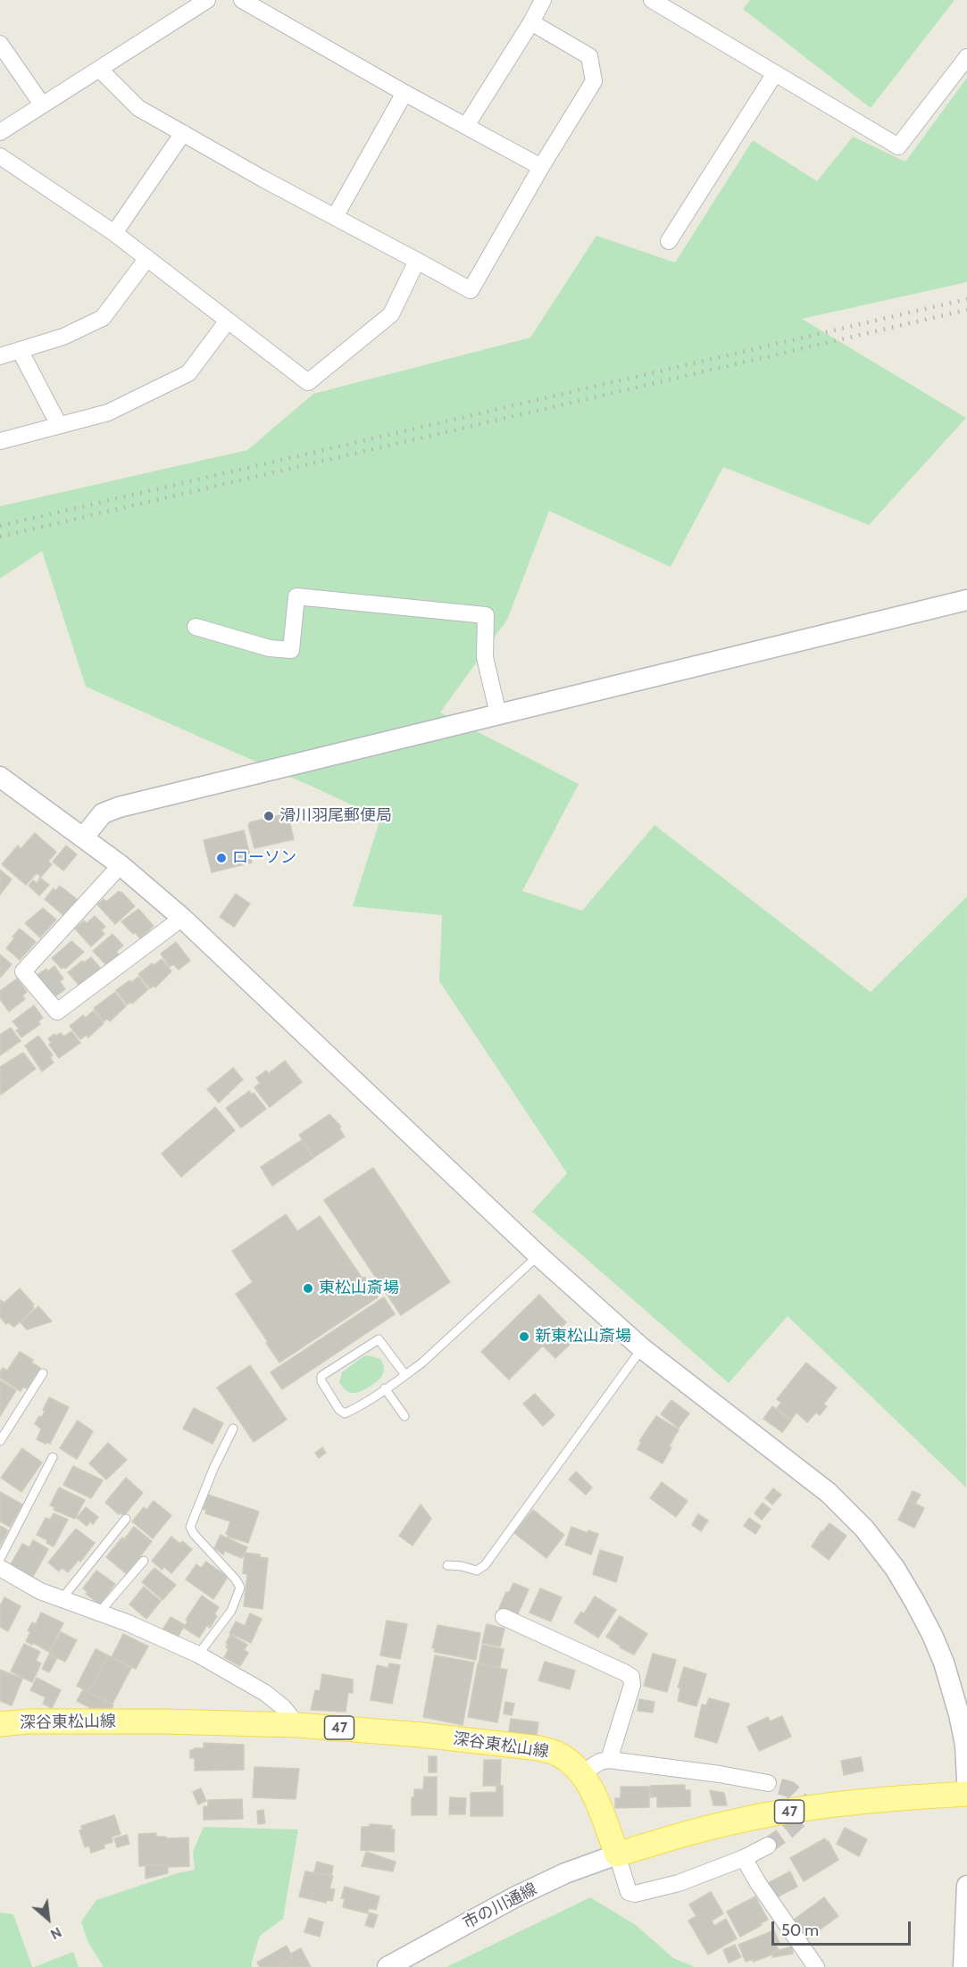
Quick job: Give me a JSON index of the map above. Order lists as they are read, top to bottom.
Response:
{
  "streets": {
    "main road": ["深谷東松山線", "47"],
    "street": ["市の川通線"]
  },
  "crossings": [
    ["深谷東松山線", "47"],
    ["深谷東松山線", "市の川通線"],
    ["47", "市の川通線"]
  ],
  "places": [
    "滑川羽尾郵便局",
    "ローソン",
    "東松山斎場",
    "新東松山斎場"
  ],
  "scale_bar": "50 m",
  "north": "bottom right"
}
